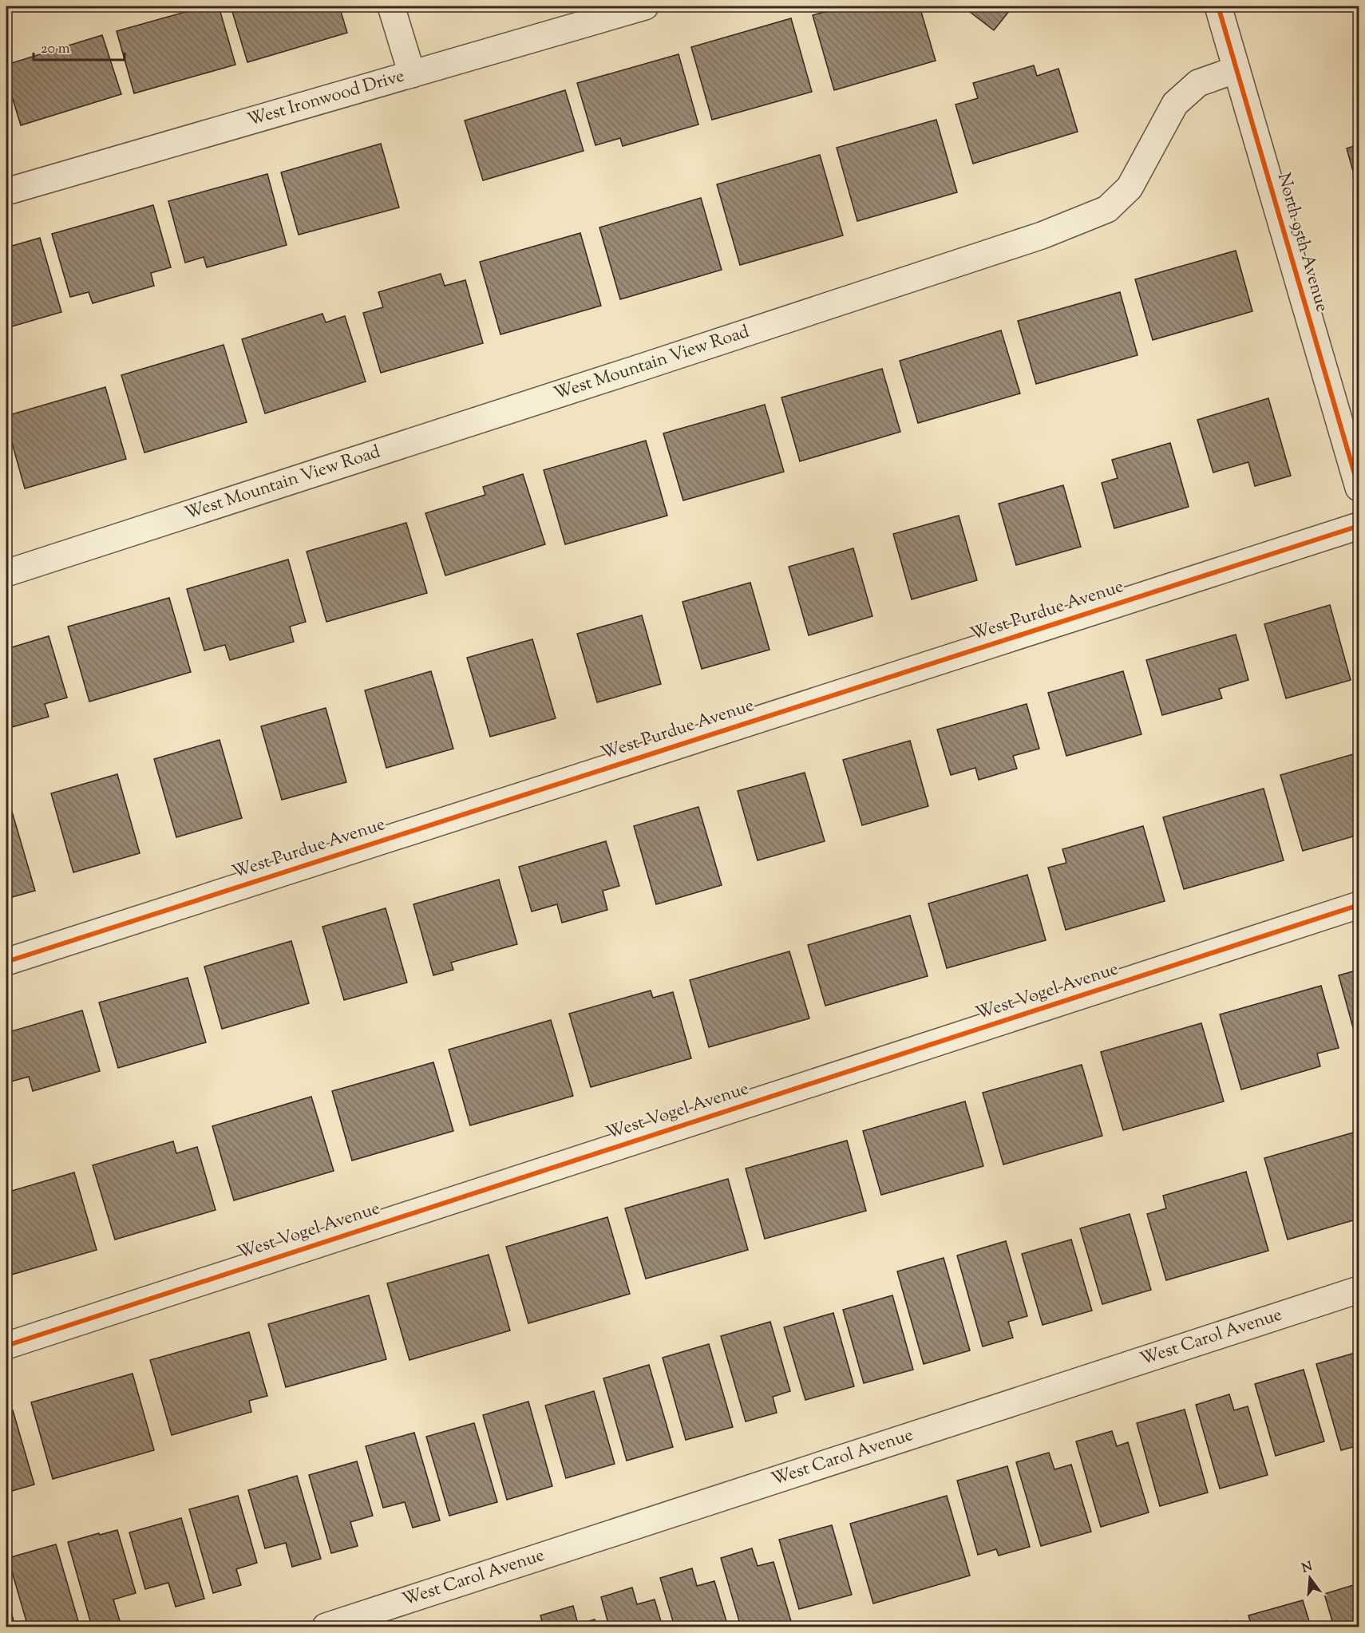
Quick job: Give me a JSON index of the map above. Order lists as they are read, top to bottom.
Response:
{
  "streets": {
    "street": [
      "West Ironwood Drive",
      "North 95th Avenue",
      "West Mountain View Road",
      "West Purdue Avenue",
      "West Vogel Avenue",
      "West Carol Avenue"
    ]
  },
  "crossings": [
    ["North 95th Avenue", "West Mountain View Road"]
  ],
  "scale_bar": "20 m",
  "north": "top"
}
